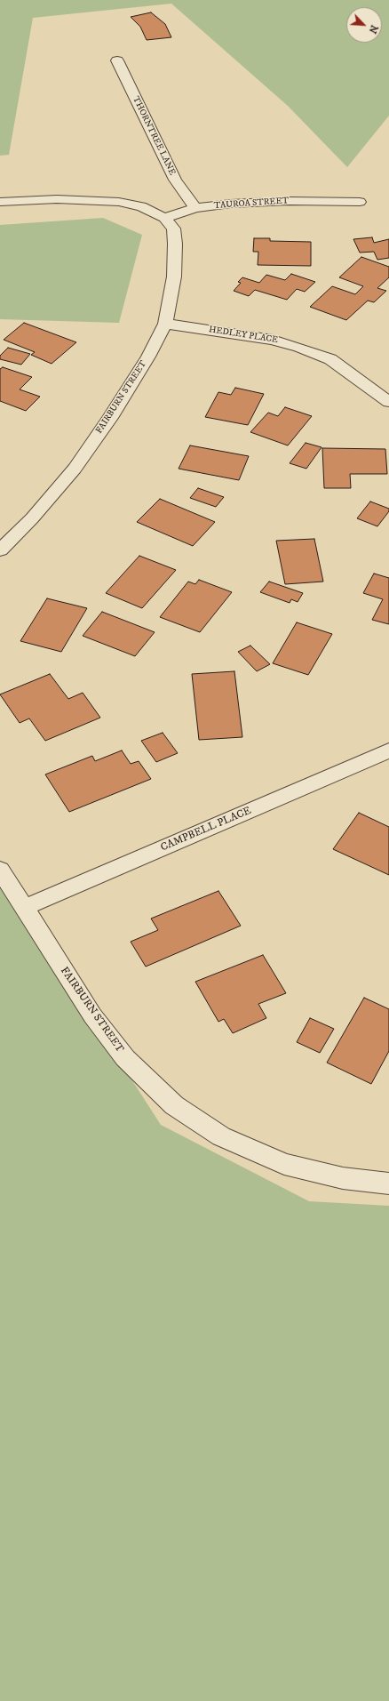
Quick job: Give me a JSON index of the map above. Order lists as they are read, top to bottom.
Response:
{
  "streets": {
    "street": [
      "THORNTREE LANE",
      "TAUROA STREET",
      "HEDLEY PLACE",
      "FAIRBURN STREET",
      "CAMPBELL PLACE"
    ]
  },
  "crossings": [
    ["THORNTREE LANE", "TAUROA STREET"],
    ["TAUROA STREET", "FAIRBURN STREET"],
    ["HEDLEY PLACE", "FAIRBURN STREET"],
    ["FAIRBURN STREET", "CAMPBELL PLACE"]
  ],
  "north": "bottom right"
}
